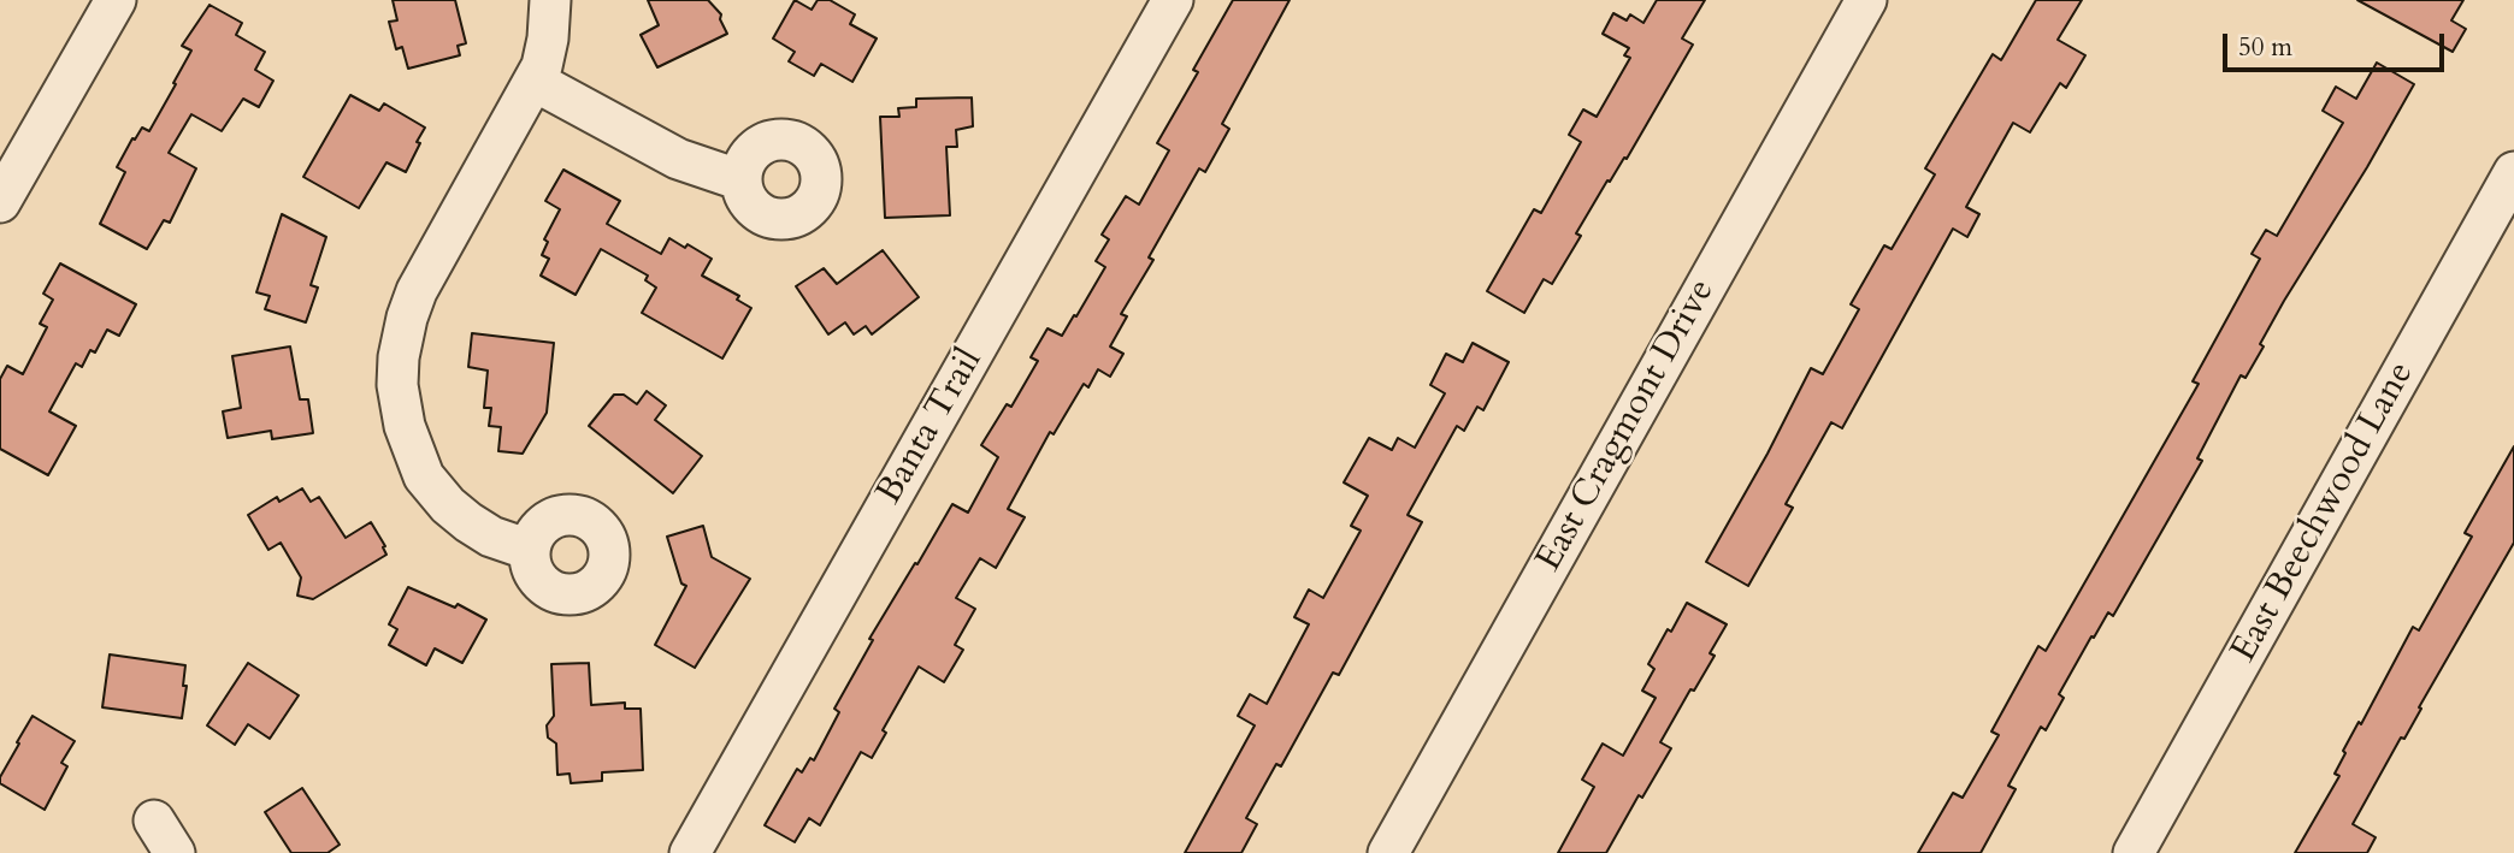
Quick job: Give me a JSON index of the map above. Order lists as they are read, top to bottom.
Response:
{
  "streets": {
    "street": ["East Cragmont Drive", "Banta Trail", "East Beechwood Lane"]
  },
  "scale_bar": "50 m"
}
